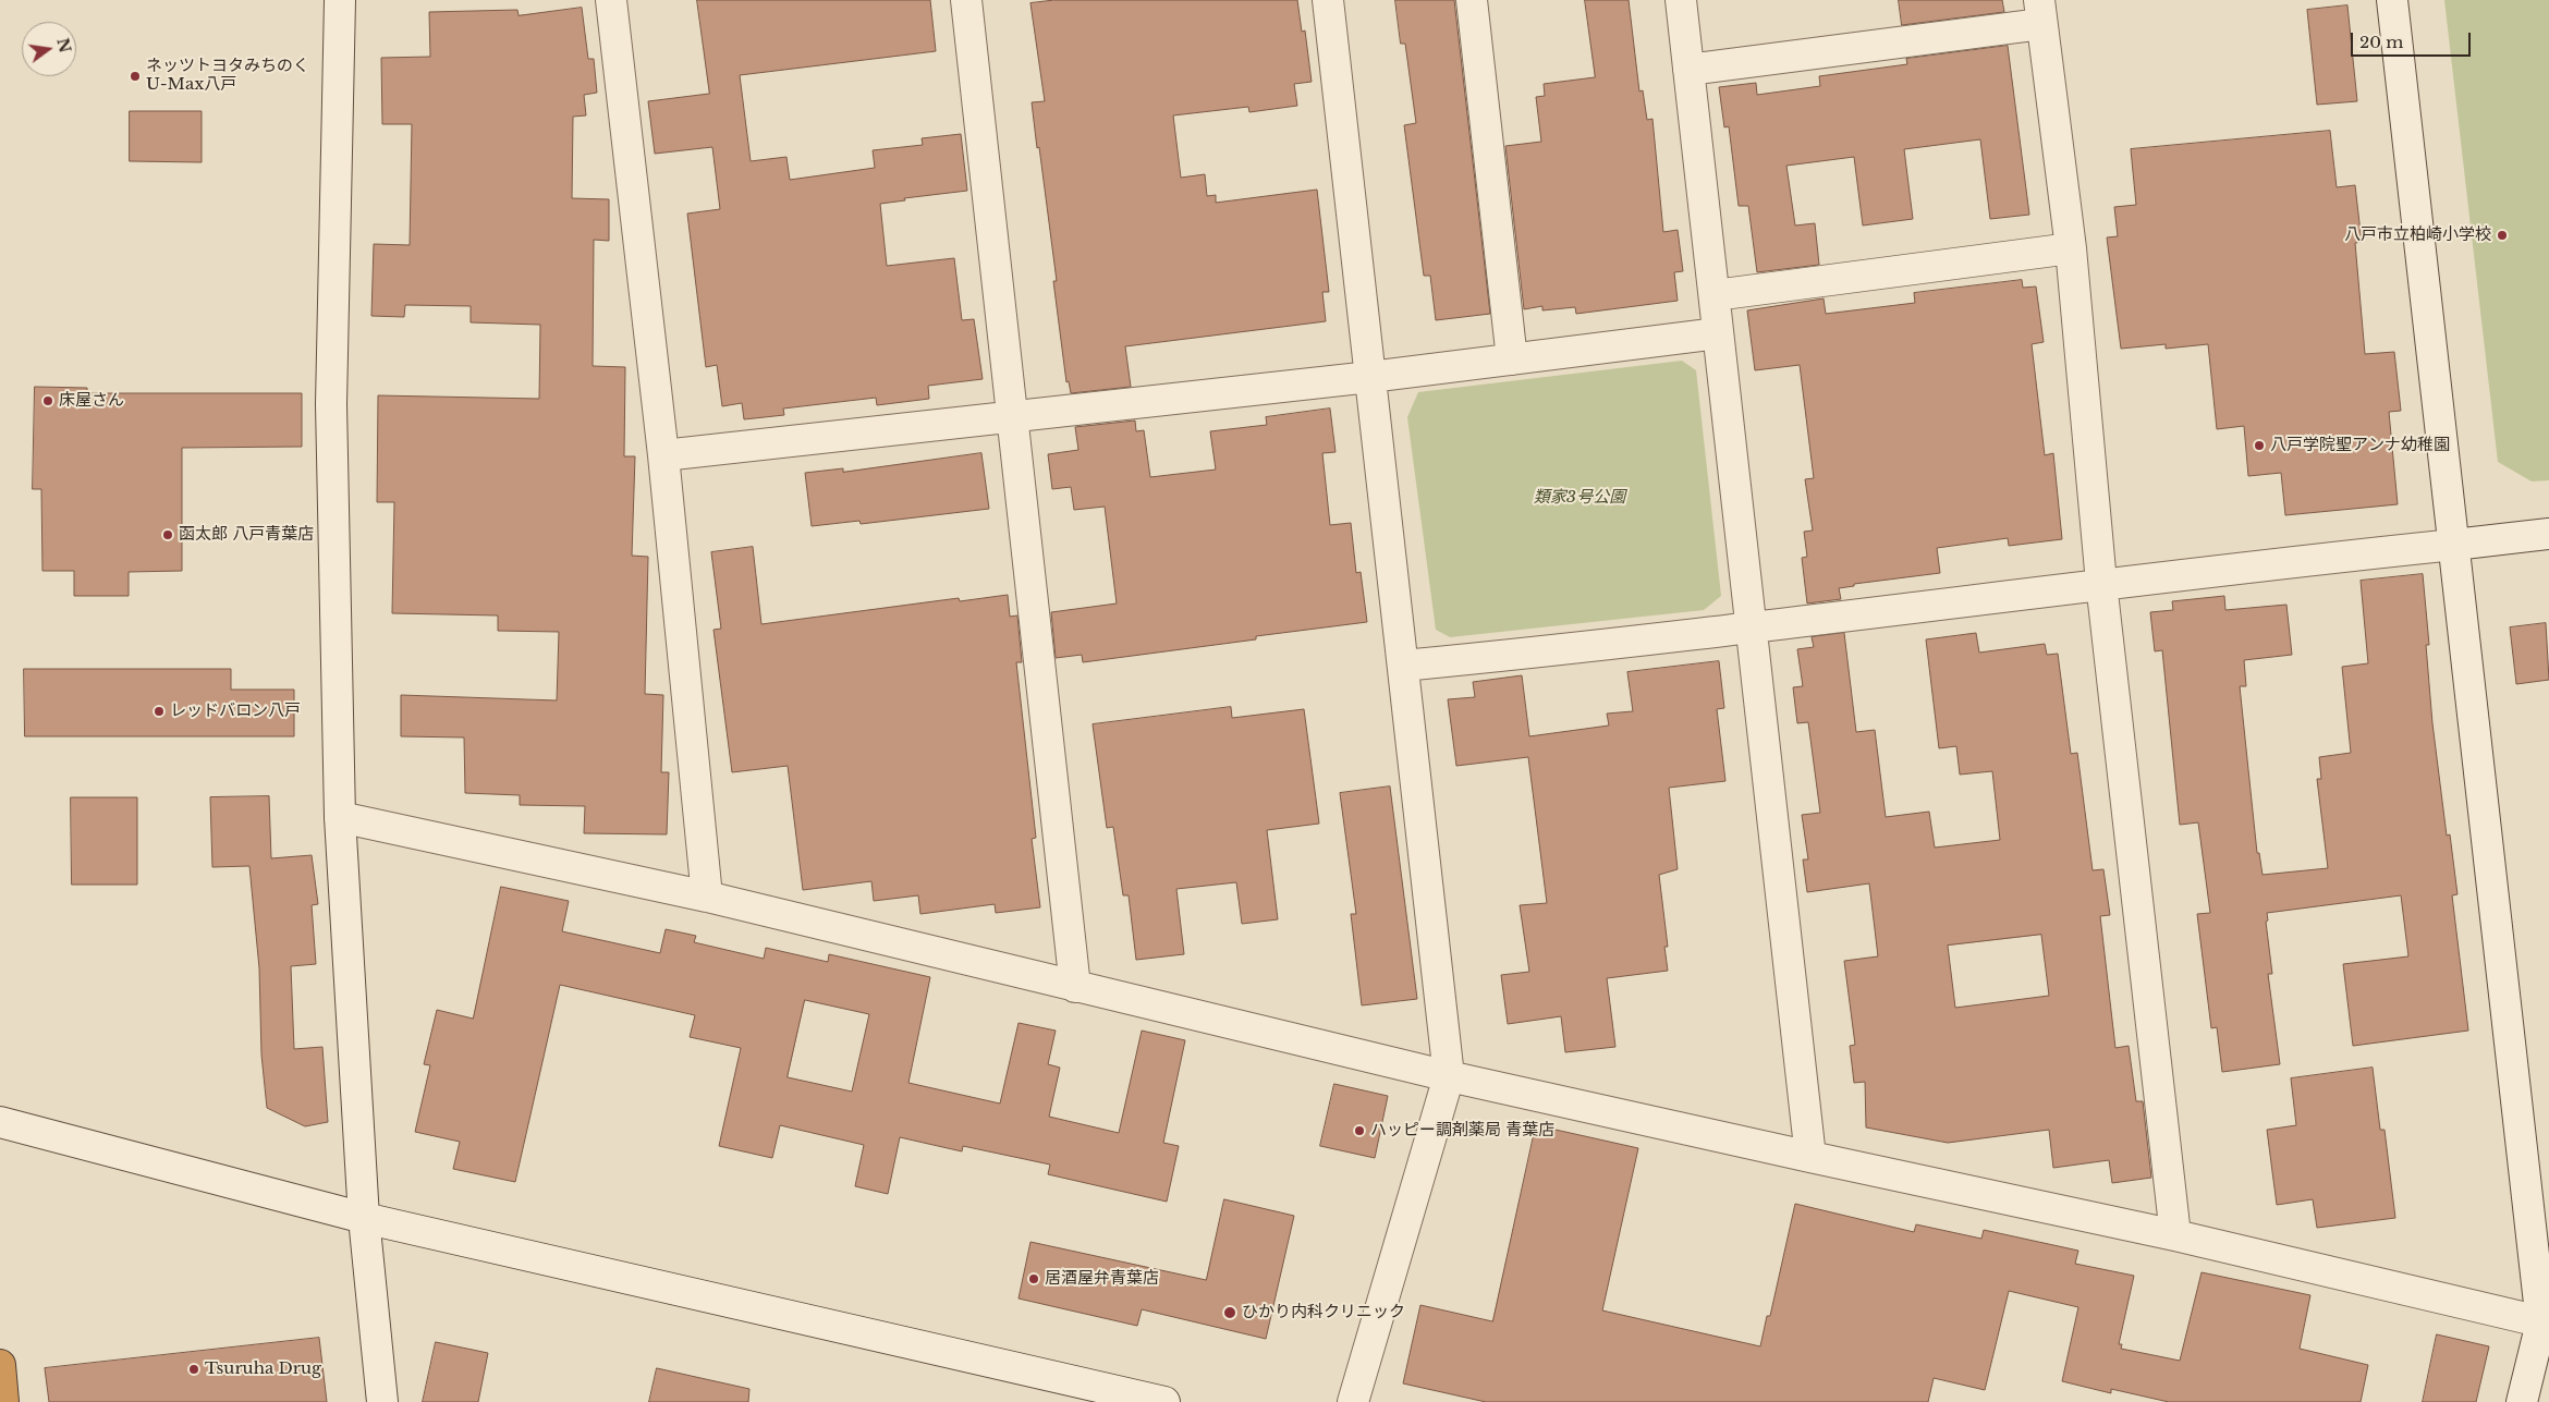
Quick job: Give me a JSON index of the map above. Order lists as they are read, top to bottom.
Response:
{
  "parks": ["類家3号公園"],
  "places": [
    "ネッツトヨタみちのく U-Max八戸",
    "八戸市立柏崎小学校",
    "床屋さん",
    "八戸学院聖アンナ幼稚園",
    "函太郎 八戸青葉店",
    "レッドバロン八戸",
    "ハッピー調剤薬局 青葉店",
    "居酒屋弁青葉店",
    "ひかり内科クリニック",
    "Tsuruha Drug"
  ],
  "scale_bar": "20 m",
  "north": "right"
}
